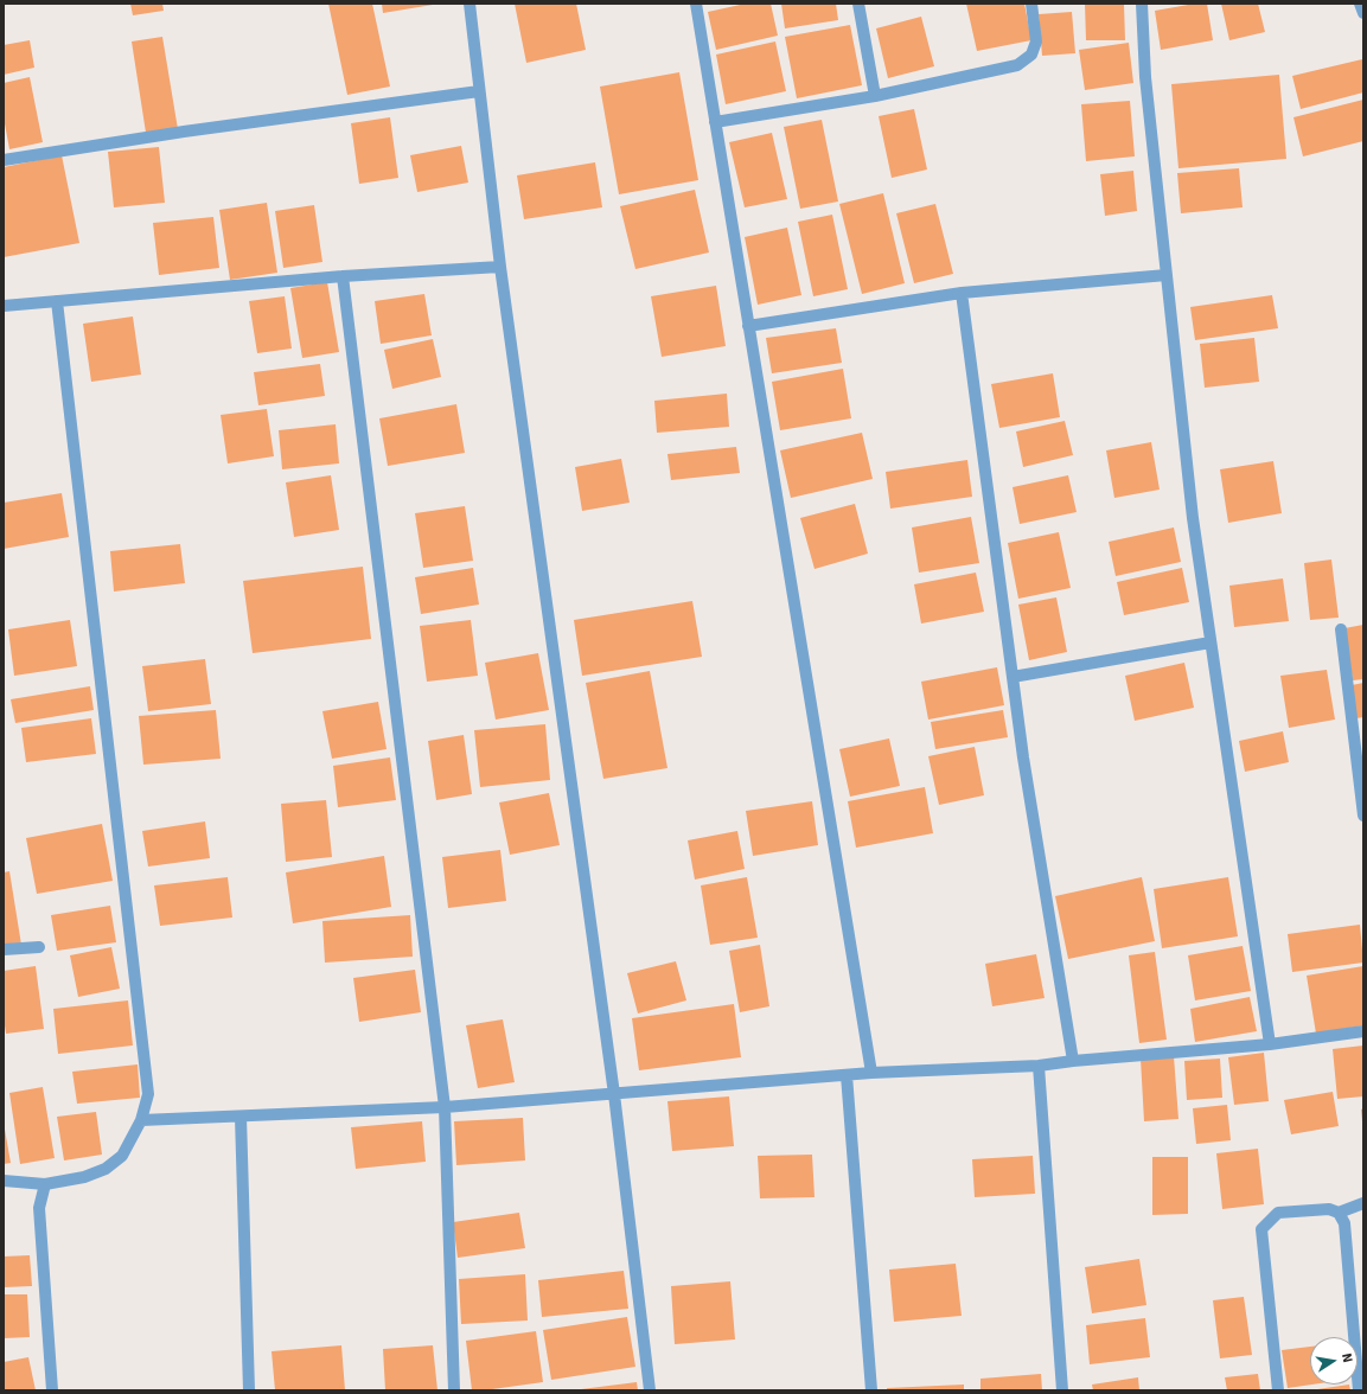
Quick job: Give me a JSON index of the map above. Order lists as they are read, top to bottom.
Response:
{
  "north": "right"
}
